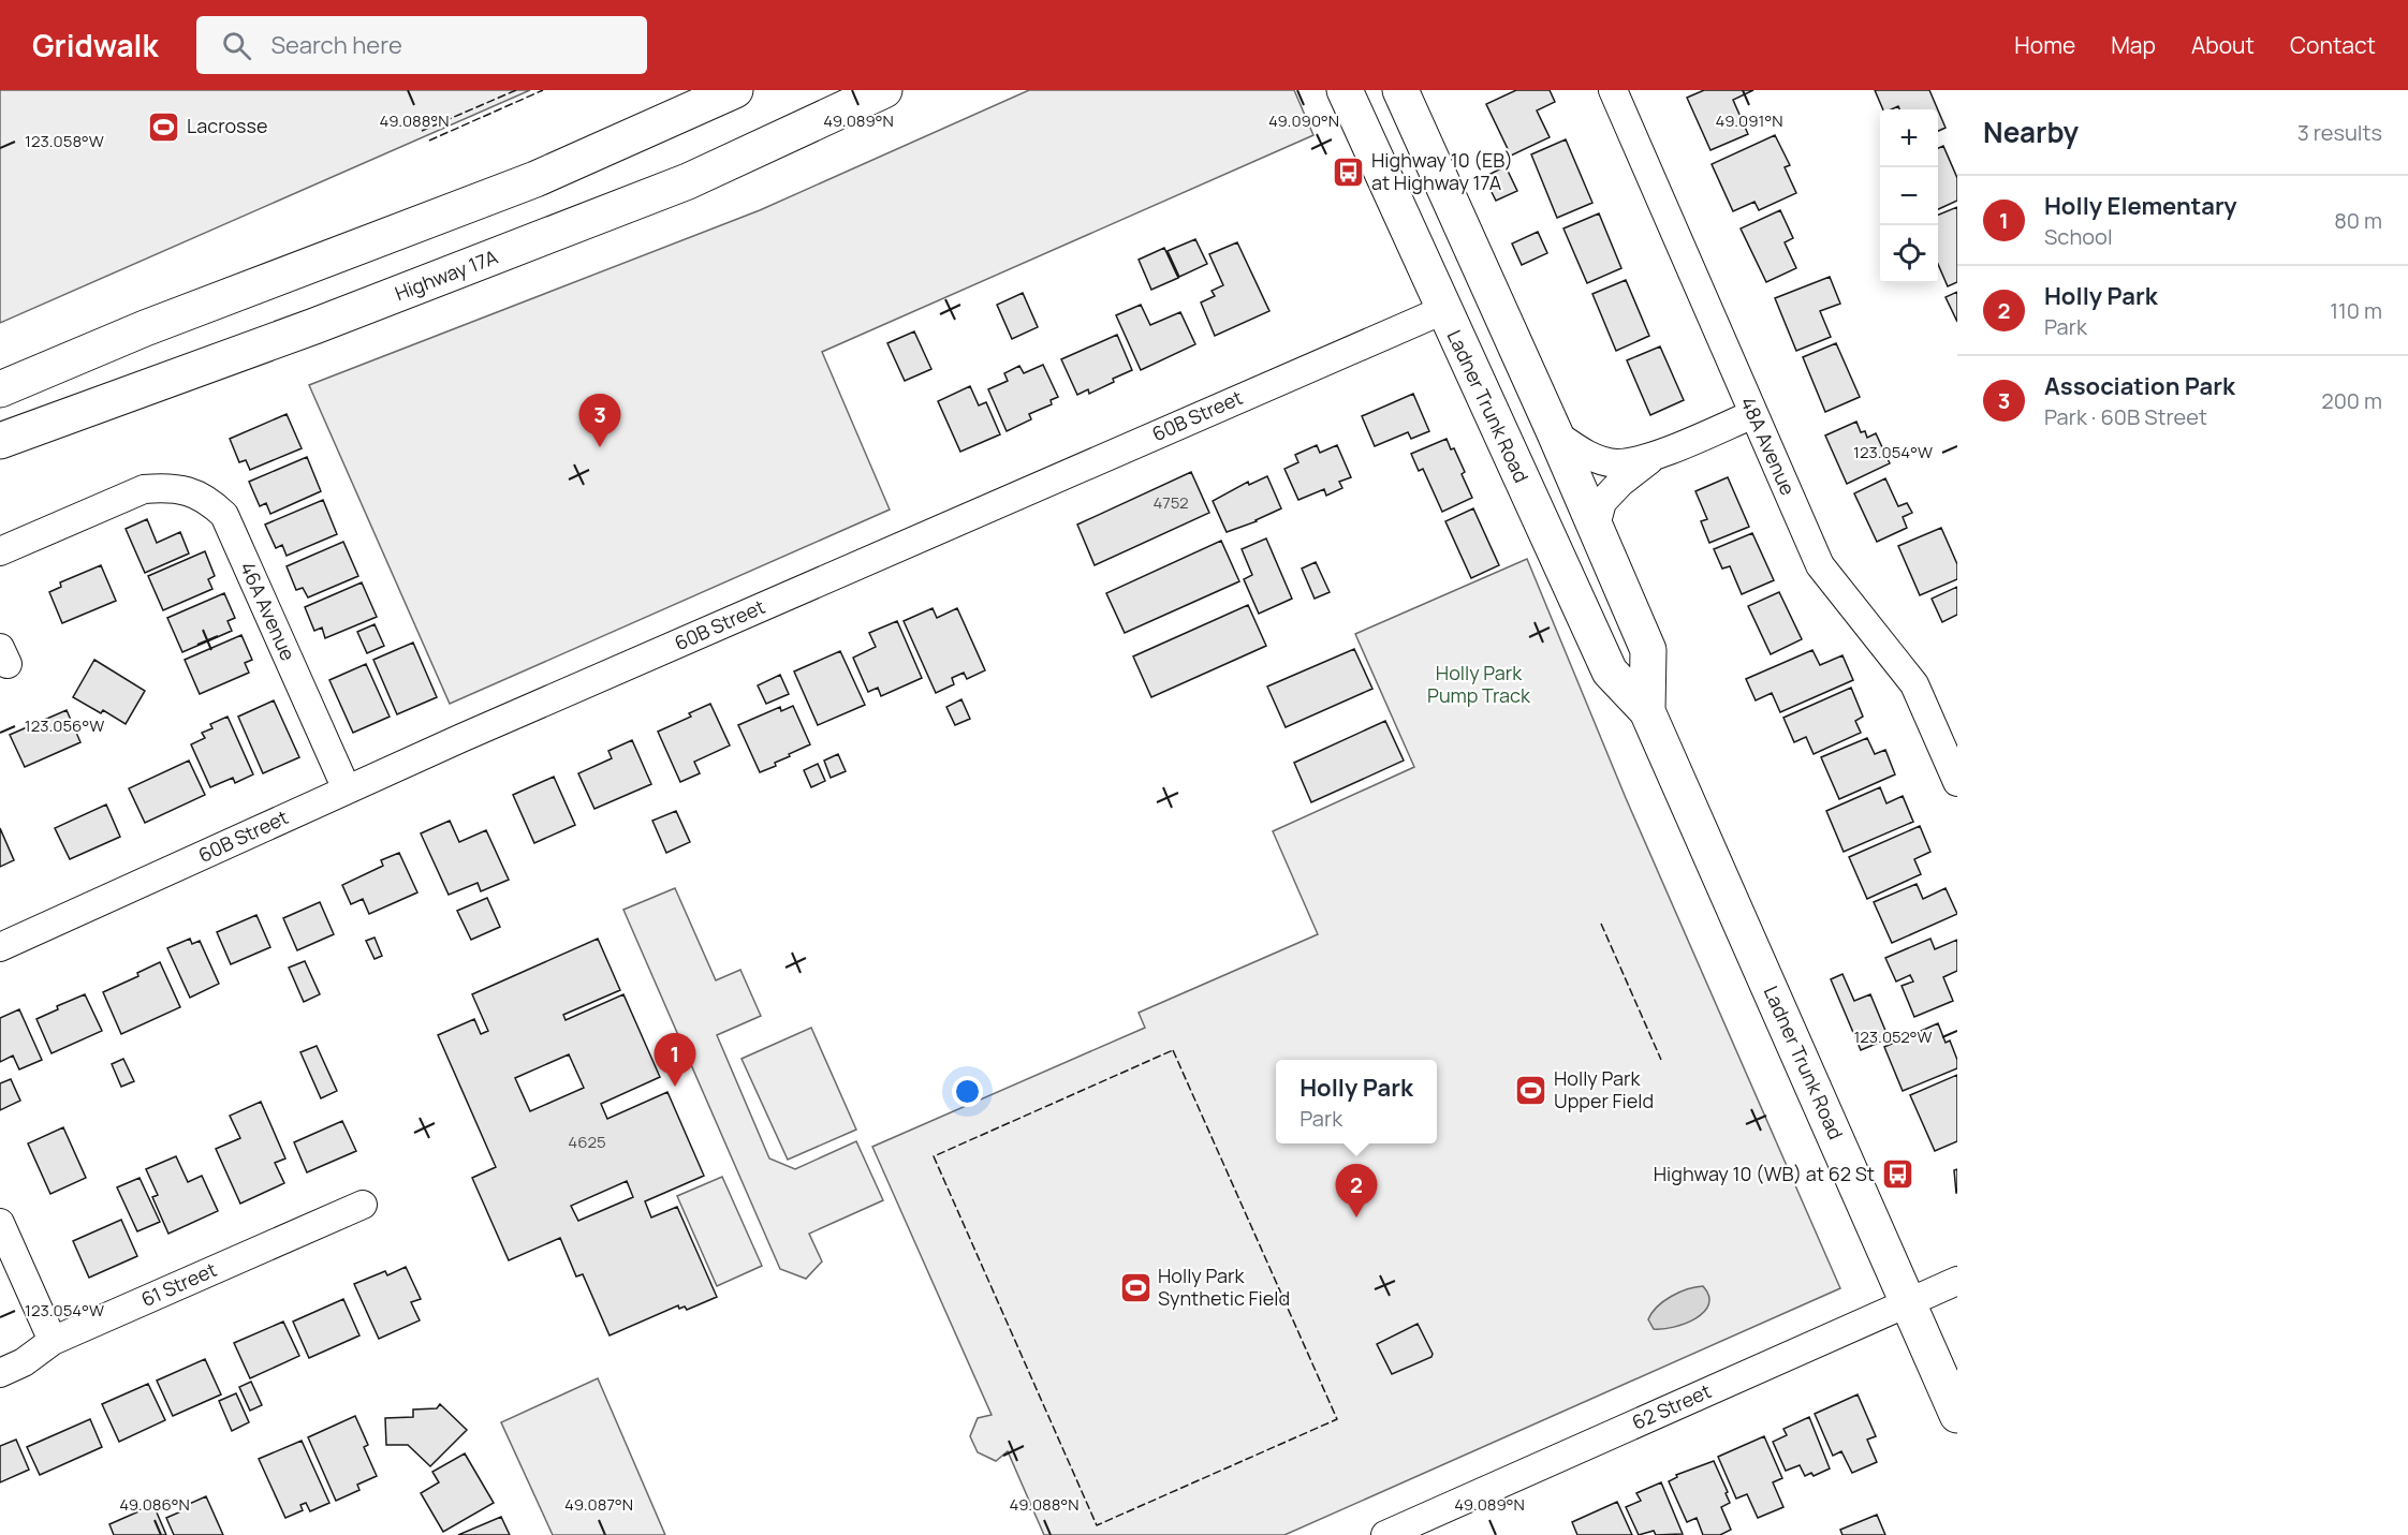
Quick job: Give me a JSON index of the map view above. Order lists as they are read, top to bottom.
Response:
{
  "streets": {
    "main road": ["Highway 17A", "Ladner Trunk Road"],
    "street": [
      "60B Street",
      "48A Avenue",
      "46A Avenue",
      "61 Street",
      "62 Street"
    ]
  },
  "crossings": [
    ["Ladner Trunk Road", "60B Street"],
    ["Ladner Trunk Road", "62 Street"],
    ["60B Street", "46A Avenue"]
  ],
  "parks": ["Holly Park Pump Track"],
  "places": {
    "sports": ["Lacrosse", "Holly Park Upper Field", "Holly Park Synthetic Field"],
    "bus stop": ["Highway 10 (EB) at Highway 17A", "Highway 10 (WB) at 62 St"]
  },
  "house_numbers": ["4752", "4625"],
  "page": {
    "header": "Gridwalk",
    "search": "Search here",
    "nav": [
      "Home",
      "Map",
      "About",
      "Contact"
    ],
    "heading": ["Nearby", "3 results"],
    "map_buttons": ["+", "−"],
    "list": [
      {
        "mark": "1",
        "name": "Holly Elementary",
        "note": "School",
        "value": "80 m"
      },
      {
        "mark": "2",
        "name": "Holly Park",
        "note": "Park",
        "value": "110 m"
      },
      {
        "mark": "3",
        "name": "Association Park",
        "note": "Park · 60B Street",
        "value": "200 m"
      }
    ],
    "pins": ["3", "1", "2"],
    "popup": ["Holly Park", "Park"]
  },
  "coordinates": [
    "49.088°N",
    "49.089°N",
    "49.090°N",
    "49.091°N",
    "123.058°W",
    "123.054°W",
    "123.056°W",
    "123.052°W",
    "49.086°N",
    "49.087°N"
  ]
}
